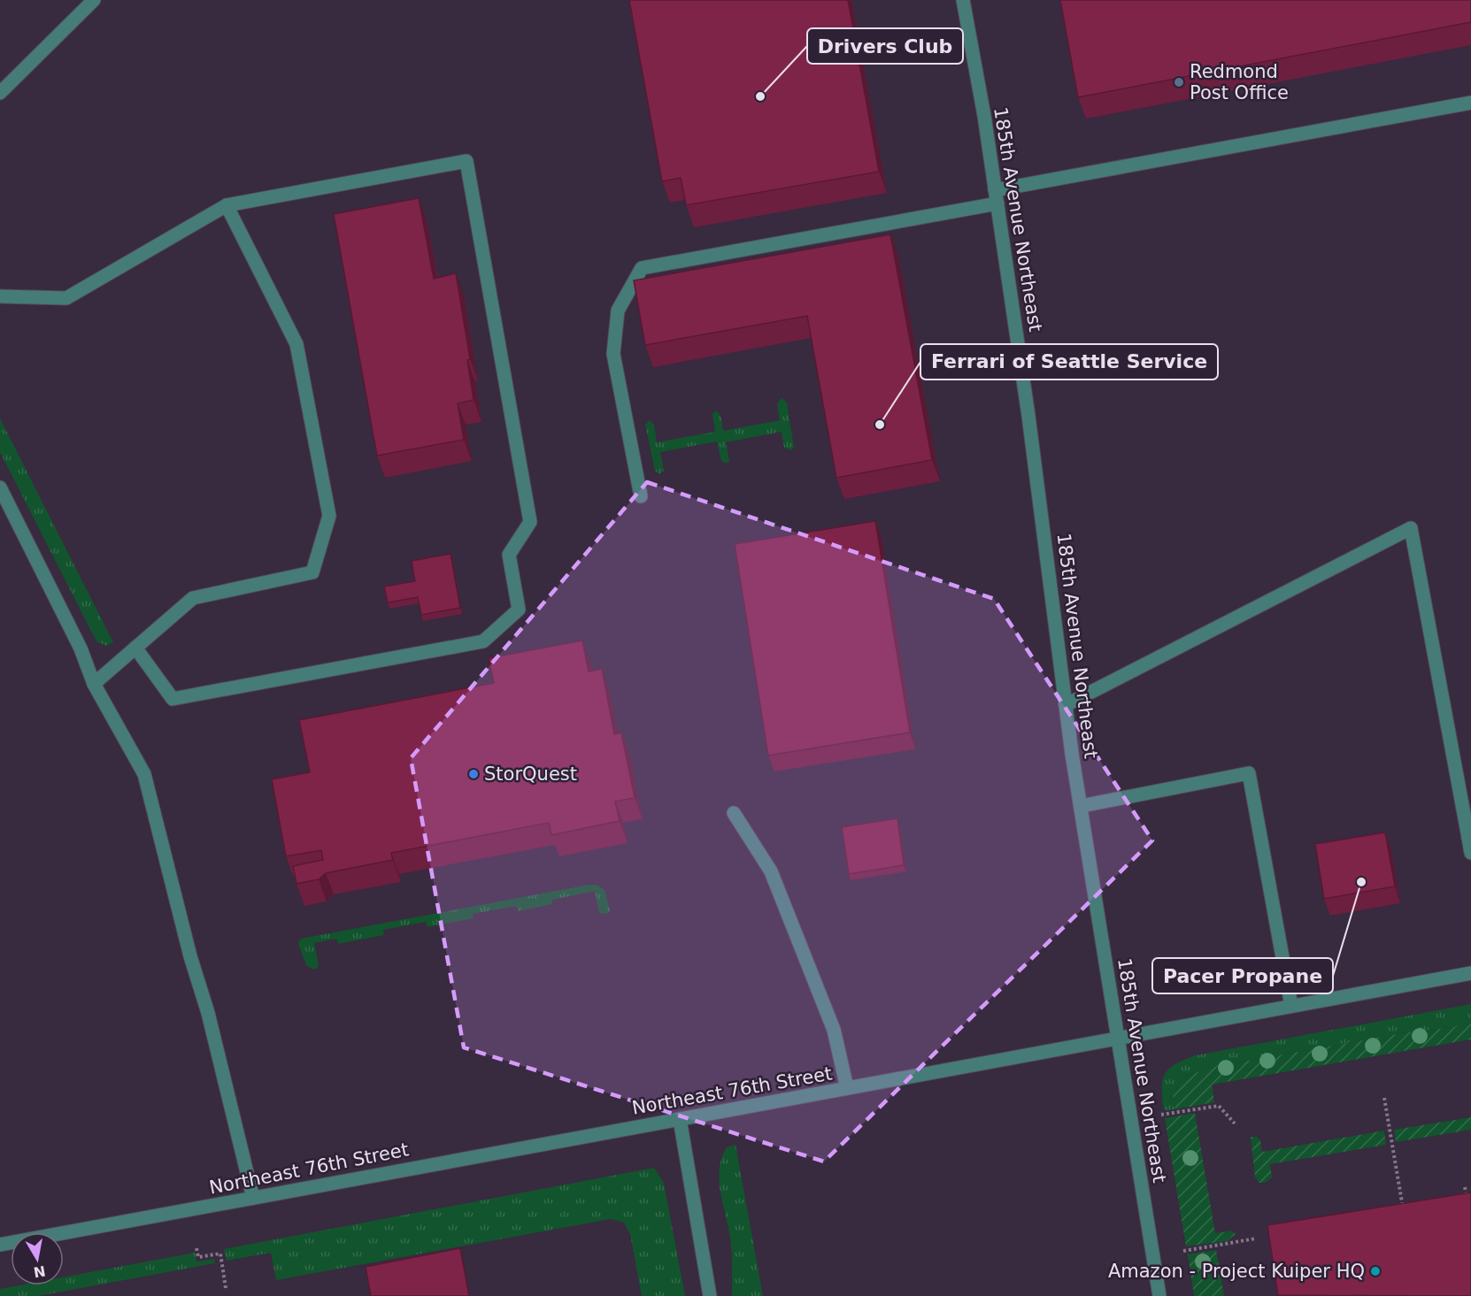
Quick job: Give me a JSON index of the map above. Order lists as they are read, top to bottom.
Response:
{
  "streets": {
    "street": ["185th Avenue Northeast", "Northeast 76th Street"]
  },
  "crossings": [
    ["185th Avenue Northeast", "Northeast 76th Street"]
  ],
  "places": [
    "Redmond Post Office",
    "Drivers Club",
    "Ferrari of Seattle Service",
    "StorQuest",
    "Pacer Propane",
    "Amazon - Project Kuiper HQ"
  ],
  "north": "bottom"
}
